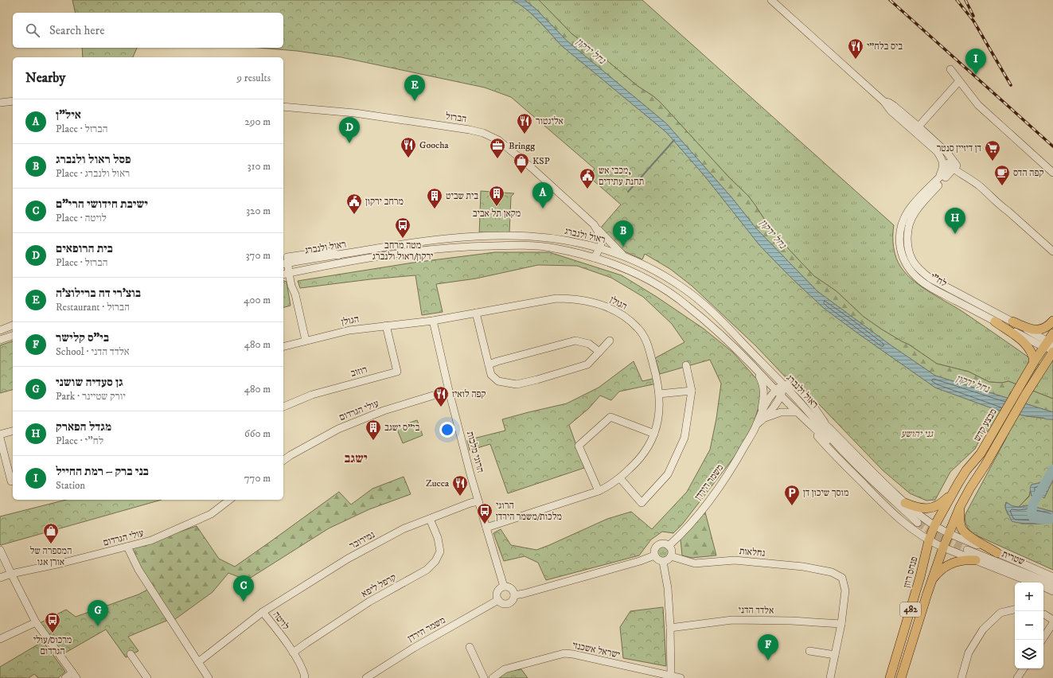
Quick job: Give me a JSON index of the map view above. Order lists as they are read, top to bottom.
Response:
{
  "streets": {
    "main road": ["מבצע קדש", "פנחס רוזן", "482"],
    "street": [
      "הברזל",
      "ראול ולנברג",
      "לח\"י",
      "הגולן",
      "רוזוב",
      "עולי הגרדום",
      "הרוגי מלכות",
      "משמר הירדן",
      "נמירובר",
      "נחלאות",
      "שטרית",
      "קרפל ליפא",
      "אלדד הדני",
      "לויטה",
      "ישראל אשכנזי"
    ]
  },
  "crossings": [
    ["הברזל", "ראול ולנברג"],
    ["ראול ולנברג", "משמר הירדן"],
    ["לח\"י", "מבצע קדש"],
    ["הגולן", "רוזוב"],
    ["הגולן", "הרוגי מלכות"],
    ["עולי הגרדום", "הרוגי מלכות"],
    ["מבצע קדש", "פנחס רוזן"],
    ["מבצע קדש", "482"],
    ["הרוגי מלכות", "משמר הירדן"],
    ["הרוגי מלכות", "נמירובר"],
    ["משמר הירדן", "נחלאות"],
    ["נמירובר", "קרפל ליפא"],
    ["נמירובר", "לויטה"],
    ["נחלאות", "אלדד הדני"],
    ["קרפל ליפא", "לויטה"]
  ],
  "districts": ["ישגב"],
  "water": ["נחל ירקון"],
  "parks": ["גני יהושע"],
  "places": {
    "restaurant": [
      "ביס בלח\"י",
      "אליגטור",
      "Goocha",
      "קפה לואיז",
      "Zucca"
    ],
    "office": ["Bringg"],
    "supermarket": ["דן דיזיין סנטר"],
    "shop": ["KSP", "המספרה של אורן אגו"],
    "cafe": ["קפה הדס"],
    "public building": ["מכבי אש, תחנת עתידים", "מרחב ירקון"],
    "building": ["מקאן תל אביב", "בית שביט", "בי\"ס ישגב"],
    "bus stop": ["מטה מרחב ירקון/ראול ולנברג", "הרוגי מלכות/משמר הירדן", "מרכוס/עולי הגרדום"],
    "parking": ["מוסך שיכון דן"]
  },
  "page": {
    "search": "Search here",
    "pins": [
      "I",
      "E",
      "D",
      "A",
      "H",
      "B",
      "C",
      "G",
      "F"
    ],
    "heading": ["Nearby", "9 results"],
    "list": [
      {
        "mark": "A",
        "name": "איל\"ן",
        "note": "Place · הברזל",
        "value": "290 m"
      },
      {
        "mark": "B",
        "name": "פסל ראול ולנברג",
        "note": "Place · ראול ולנברג",
        "value": "310 m"
      },
      {
        "mark": "C",
        "name": "ישיבת חידושי הרי\"ם",
        "note": "Place · לויטה",
        "value": "320 m"
      },
      {
        "mark": "D",
        "name": "בית הרופאים",
        "note": "Place · הברזל",
        "value": "370 m"
      },
      {
        "mark": "E",
        "name": "בוצ'רי דה ברילוצ'ה",
        "note": "Restaurant · הברזל",
        "value": "400 m"
      },
      {
        "mark": "F",
        "name": "בי\"ס קלישר",
        "note": "School · אלדד הדני",
        "value": "480 m"
      },
      {
        "mark": "G",
        "name": "גן סעדיה שושני",
        "note": "Park · יורק שטיינר",
        "value": "480 m"
      },
      {
        "mark": "H",
        "name": "מגדל הפארק",
        "note": "Place · לח\"י",
        "value": "660 m"
      },
      {
        "mark": "I",
        "name": "בני ברק – רמת החייל",
        "note": "Station",
        "value": "770 m"
      }
    ],
    "map_buttons": ["+", "−"]
  }
}
